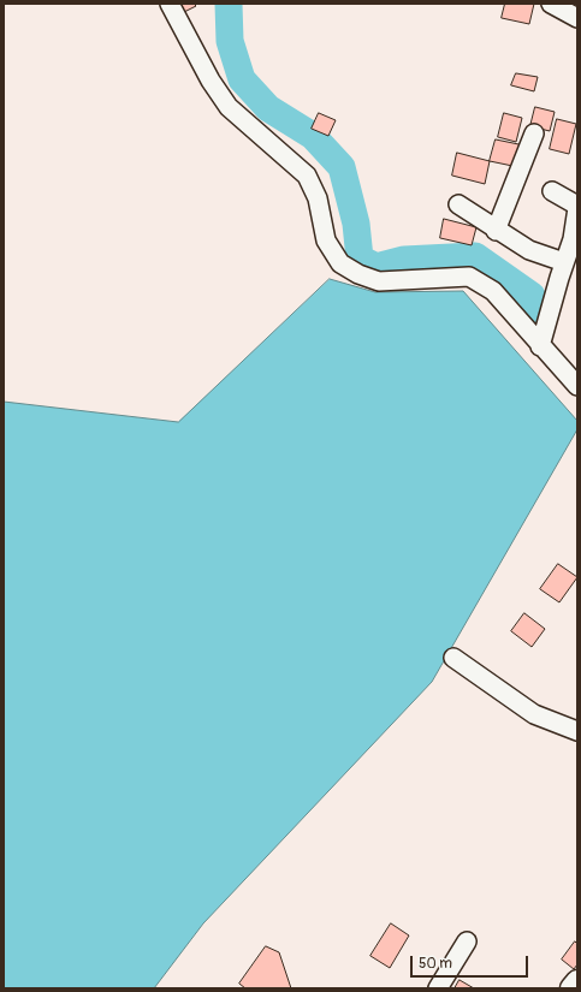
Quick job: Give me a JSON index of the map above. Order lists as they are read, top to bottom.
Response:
{
  "scale_bar": "50 m"
}
